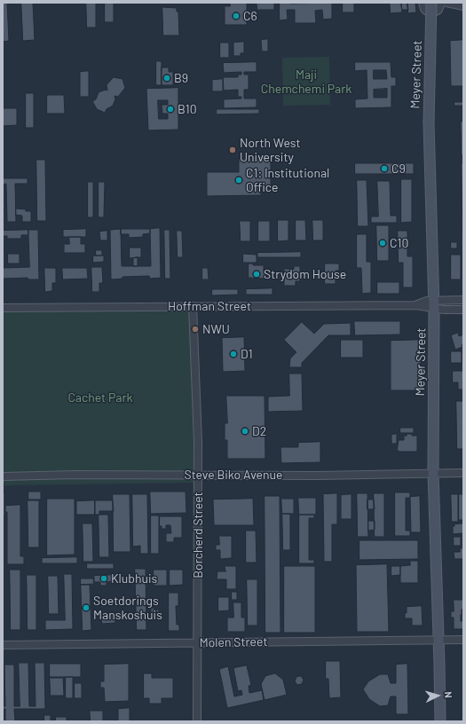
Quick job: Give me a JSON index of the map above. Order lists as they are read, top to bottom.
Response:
{
  "streets": {
    "street": [
      "Meyer Street",
      "Hoffman Street",
      "Steve Biko Avenue",
      "Borcherd Street",
      "Molen Street"
    ]
  },
  "crossings": [
    ["Meyer Street", "Hoffman Street"],
    ["Meyer Street", "Steve Biko Avenue"],
    ["Meyer Street", "Molen Street"],
    ["Hoffman Street", "Borcherd Street"],
    ["Steve Biko Avenue", "Borcherd Street"],
    ["Borcherd Street", "Molen Street"]
  ],
  "parks": ["Maji Chemchemi Park", "Cachet Park"],
  "places": [
    "C6",
    "B9",
    "B10",
    "North West University",
    "C9",
    "C1: Institutional Office",
    "C10",
    "Strydom House",
    "NWU",
    "D1",
    "D2",
    "Klubhuis",
    "Soetdorings Manskoshuis"
  ],
  "north": "right"
}
